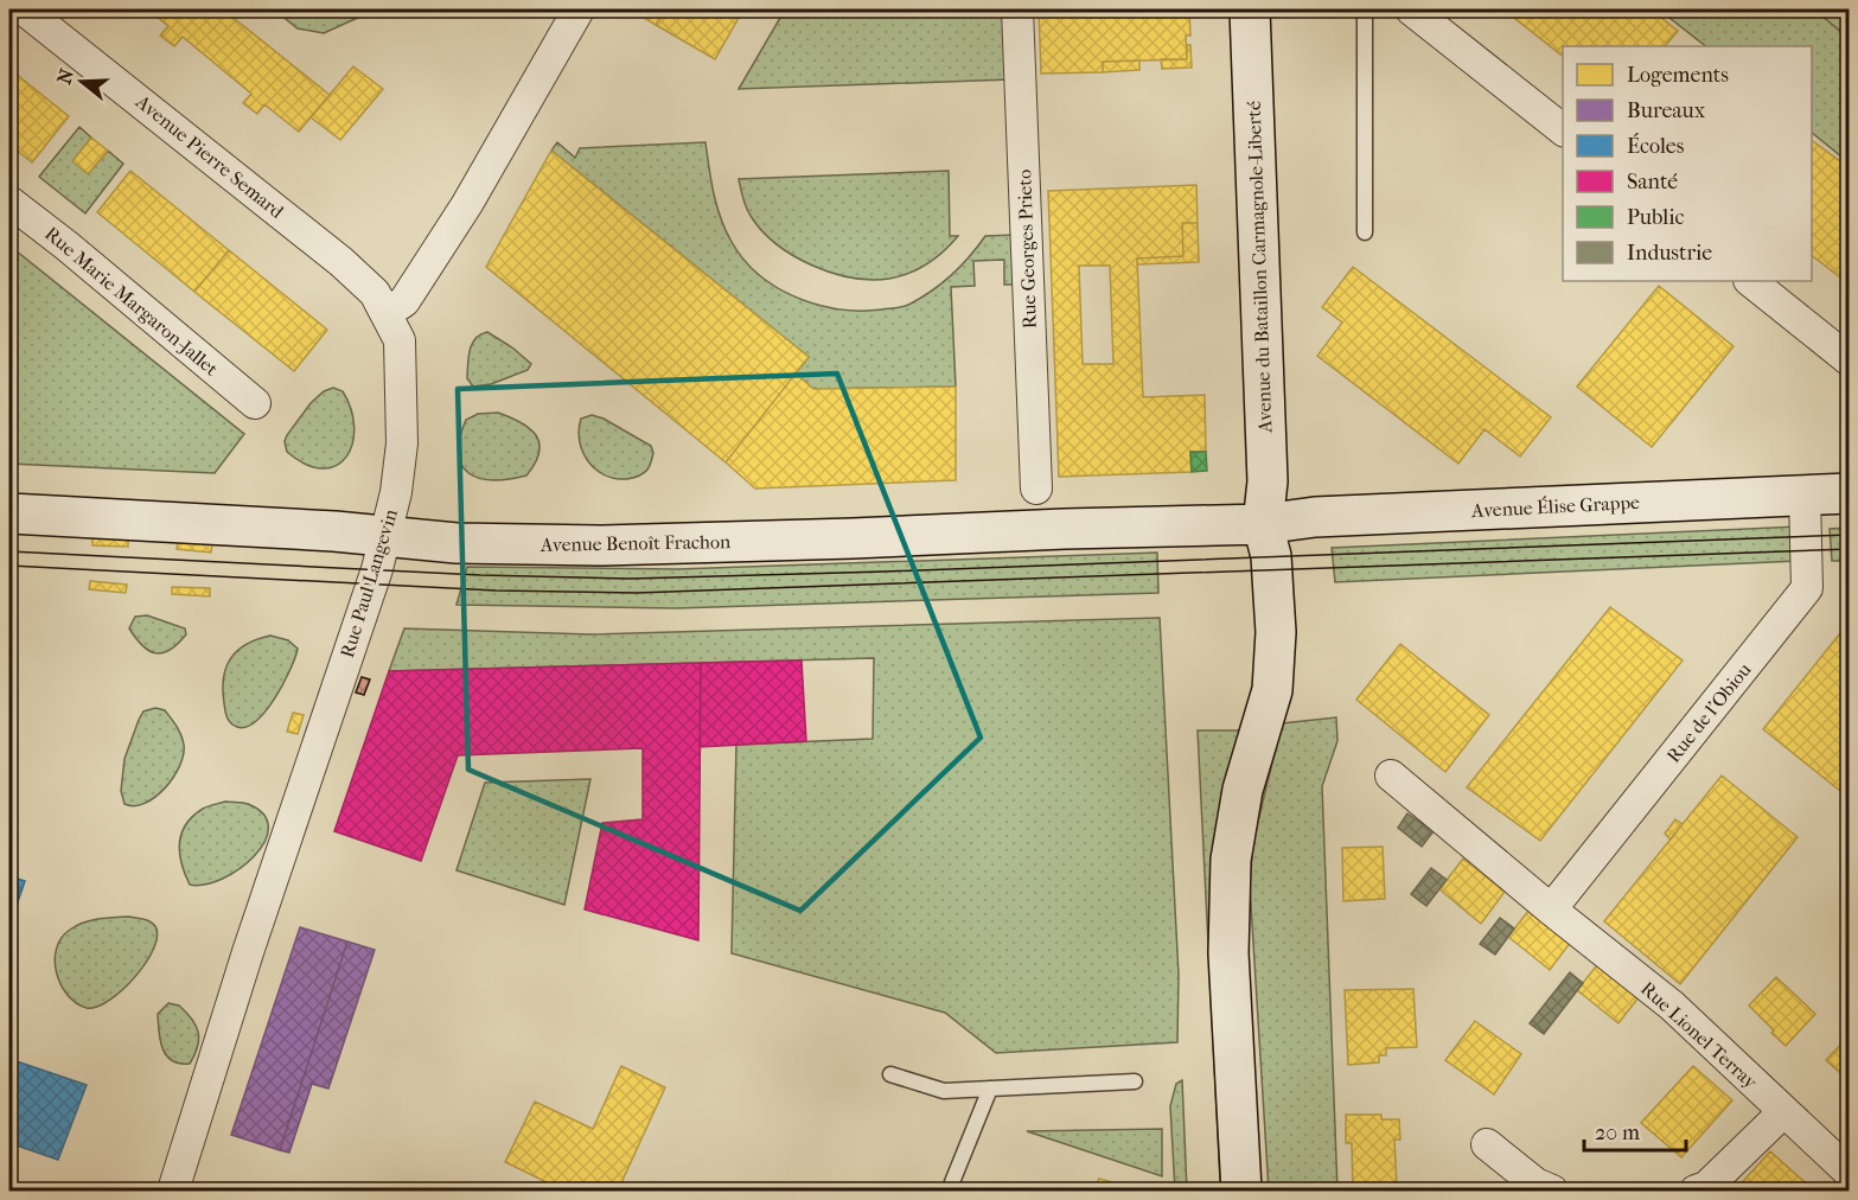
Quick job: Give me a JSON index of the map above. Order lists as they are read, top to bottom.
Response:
{
  "streets": {
    "street": [
      "Avenue Pierre Semard",
      "Rue Georges Prieto",
      "Avenue du Bataillon Carmagnole-Liberté",
      "Rue Marie Margaron-Jallet",
      "Avenue Élise Grappe",
      "Avenue Benoît Frachon",
      "Rue Paul Langevin",
      "Rue de l'Obiou",
      "Rue Lionel Terray"
    ]
  },
  "crossings": [
    ["Avenue Pierre Semard", "Rue Paul Langevin"],
    ["Avenue du Bataillon Carmagnole-Liberté", "Avenue Élise Grappe"],
    ["Avenue du Bataillon Carmagnole-Liberté", "Avenue Benoît Frachon"],
    ["Avenue Élise Grappe", "Avenue Benoît Frachon"],
    ["Avenue Élise Grappe", "Rue de l'Obiou"],
    ["Avenue Benoît Frachon", "Rue Paul Langevin"],
    ["Rue de l'Obiou", "Rue Lionel Terray"]
  ],
  "legend": [
    "Logements",
    "Bureaux",
    "Écoles",
    "Santé",
    "Public",
    "Industrie"
  ],
  "scale_bar": "20 m",
  "north": "left"
}
